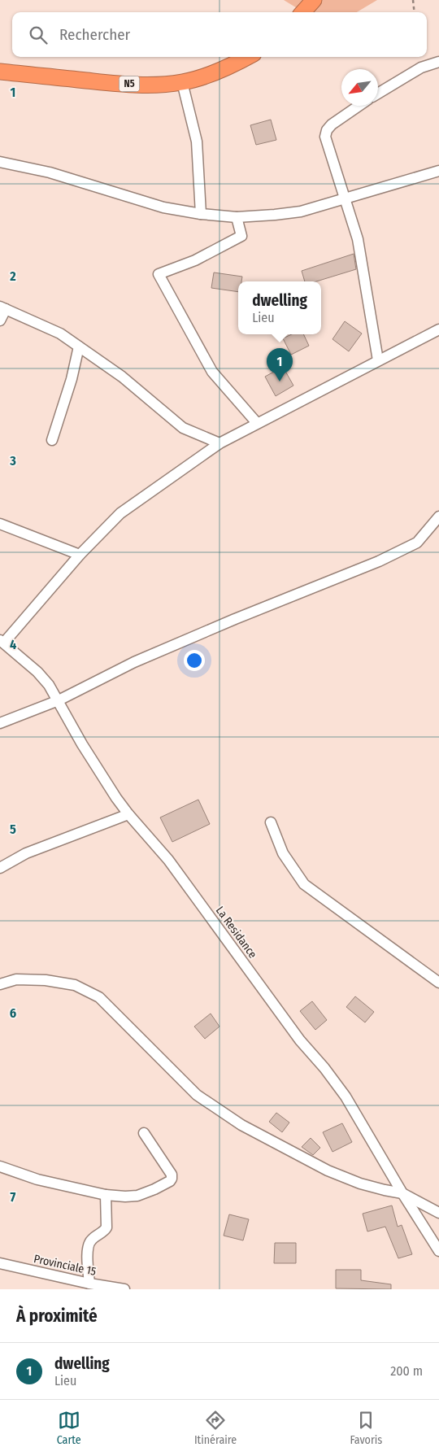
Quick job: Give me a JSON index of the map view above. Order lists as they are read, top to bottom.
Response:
{
  "streets": {
    "highway": ["N5"],
    "street": ["La Residance", "Provinciale 15"]
  },
  "north": "bottom left",
  "page": {
    "search": "Rechercher",
    "popup": ["dwelling", "Lieu"],
    "pins": "1",
    "heading": "À proximité",
    "list": [
      {
        "mark": "1",
        "name": "dwelling",
        "note": "Lieu",
        "value": "200 m"
      }
    ],
    "nav": ["Carte", "Itinéraire", "Favoris"]
  },
  "grid": {
    "rows": [
      "1",
      "2",
      "3",
      "4",
      "5",
      "6",
      "7"
    ]
  }
}
